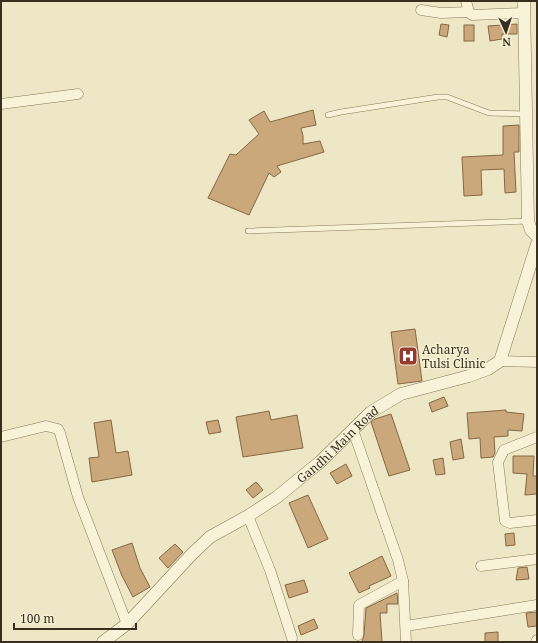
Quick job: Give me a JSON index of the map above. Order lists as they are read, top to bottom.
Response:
{
  "streets": {
    "street": ["Gandhi Main Road"]
  },
  "places": {
    "hospital": ["Acharya Tulsi Clinic"]
  },
  "scale_bar": "100 m",
  "north": "bottom"
}
